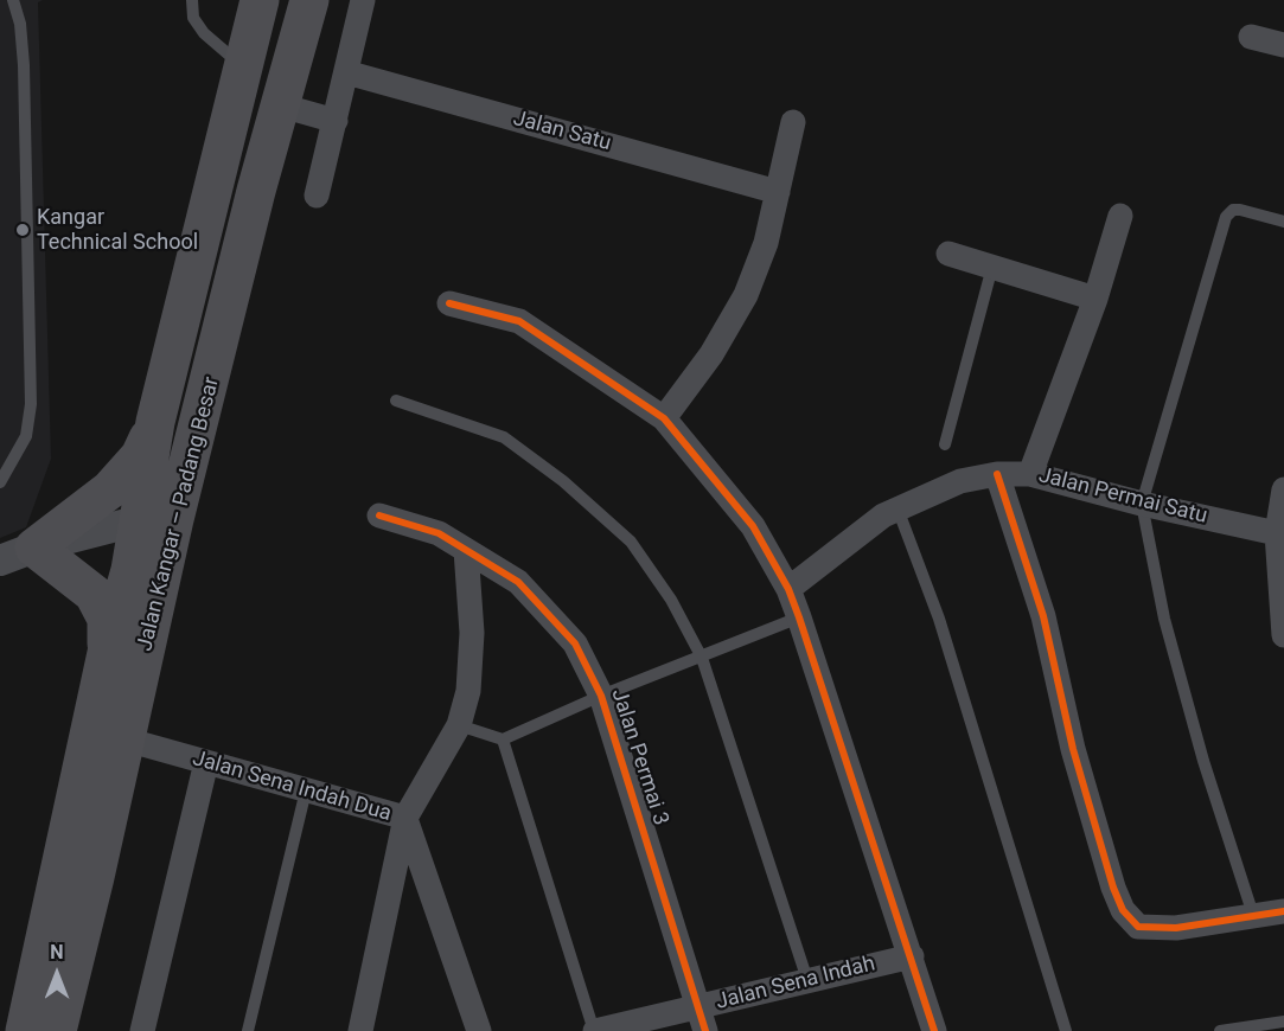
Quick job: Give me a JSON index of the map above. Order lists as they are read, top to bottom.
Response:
{
  "streets": {
    "highway": ["Jalan Kangar – Padang Besar"],
    "street": [
      "Jalan Satu",
      "Jalan Permai Satu",
      "Jalan Permai 3",
      "Jalan Sena Indah Dua",
      "Jalan Sena Indah"
    ]
  },
  "crossings": [
    ["Jalan Kangar – Padang Besar", "Jalan Sena Indah Dua"],
    ["Jalan Permai 3", "Jalan Sena Indah"]
  ],
  "places": ["Kangar Technical School"],
  "north": "top"
}
